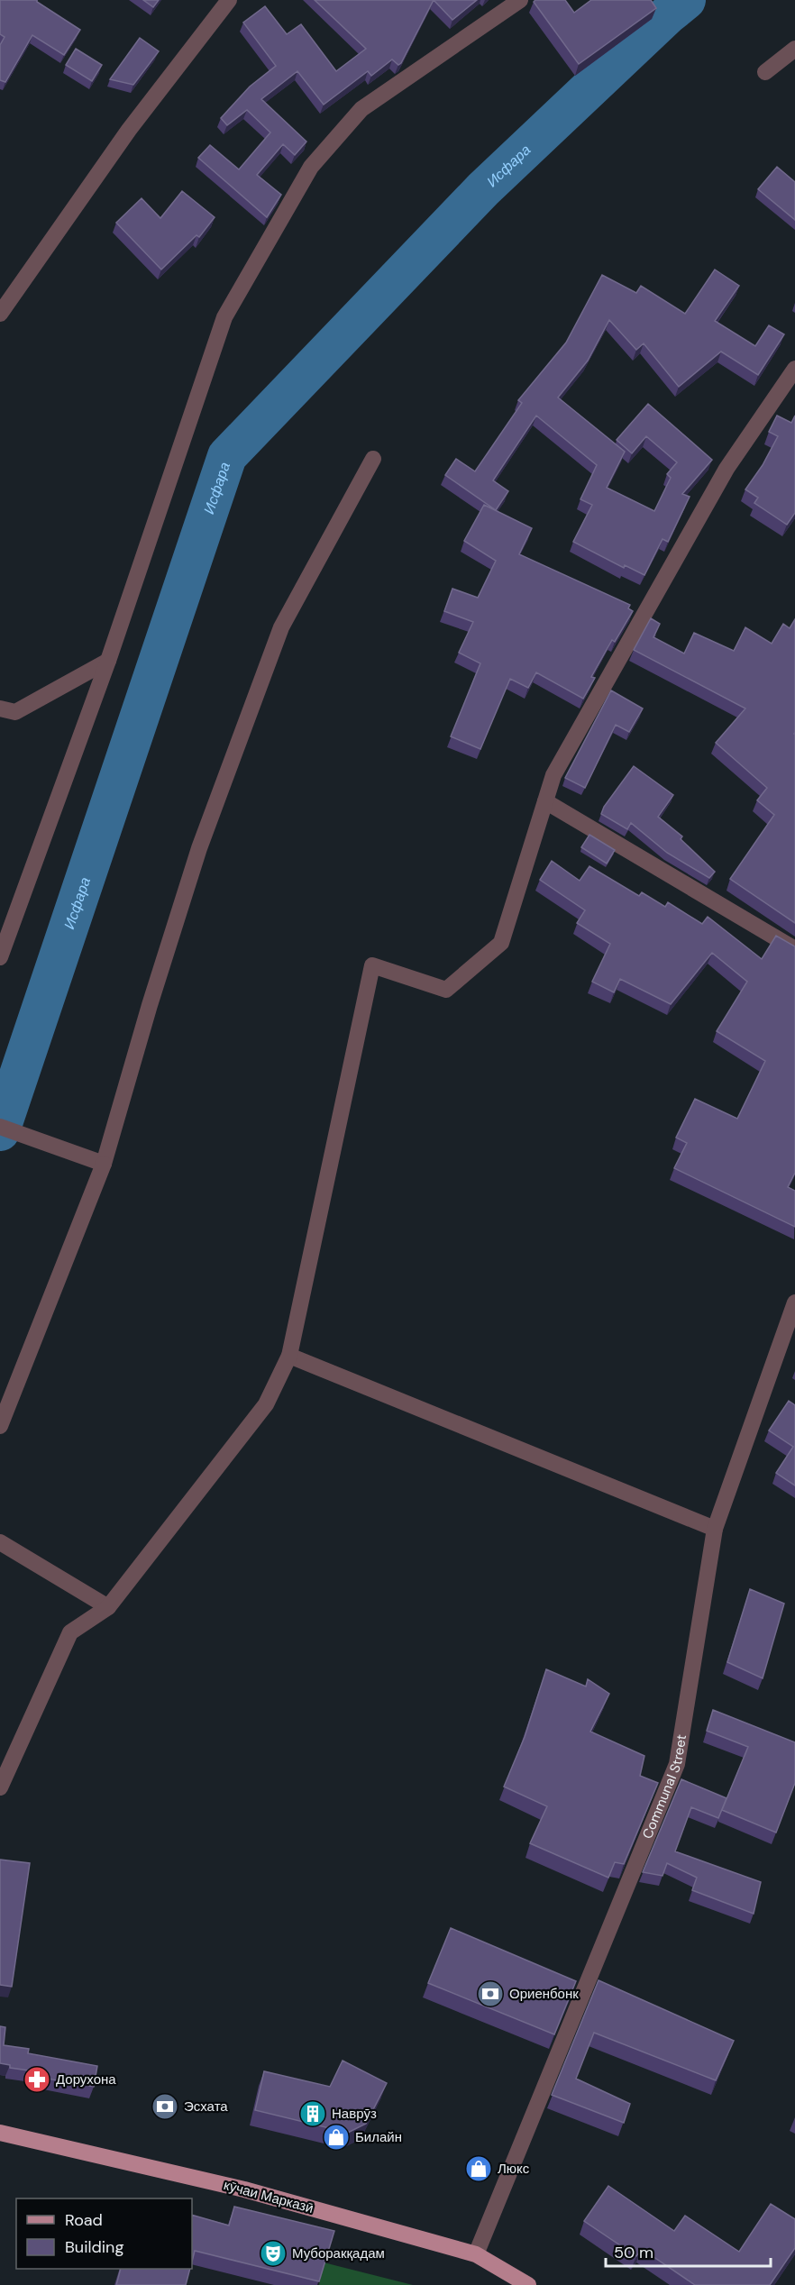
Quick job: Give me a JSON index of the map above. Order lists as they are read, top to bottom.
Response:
{
  "streets": {
    "main road": ["кӯчаи Марказӣ"],
    "street": ["Communal Street"]
  },
  "crossings": [
    ["Communal Street", "кӯчаи Марказӣ"]
  ],
  "water": ["Исфара"],
  "places": {
    "bank": ["Ориенбонк", "Эсхата"],
    "pharmacy": ["Дорухона"],
    "building": ["Наврӯз"],
    "shop": ["Билайн", "Люкс"],
    "theatre": ["Муборакқадам"]
  },
  "legend": ["Road", "Building"],
  "scale_bar": "50 m"
}
